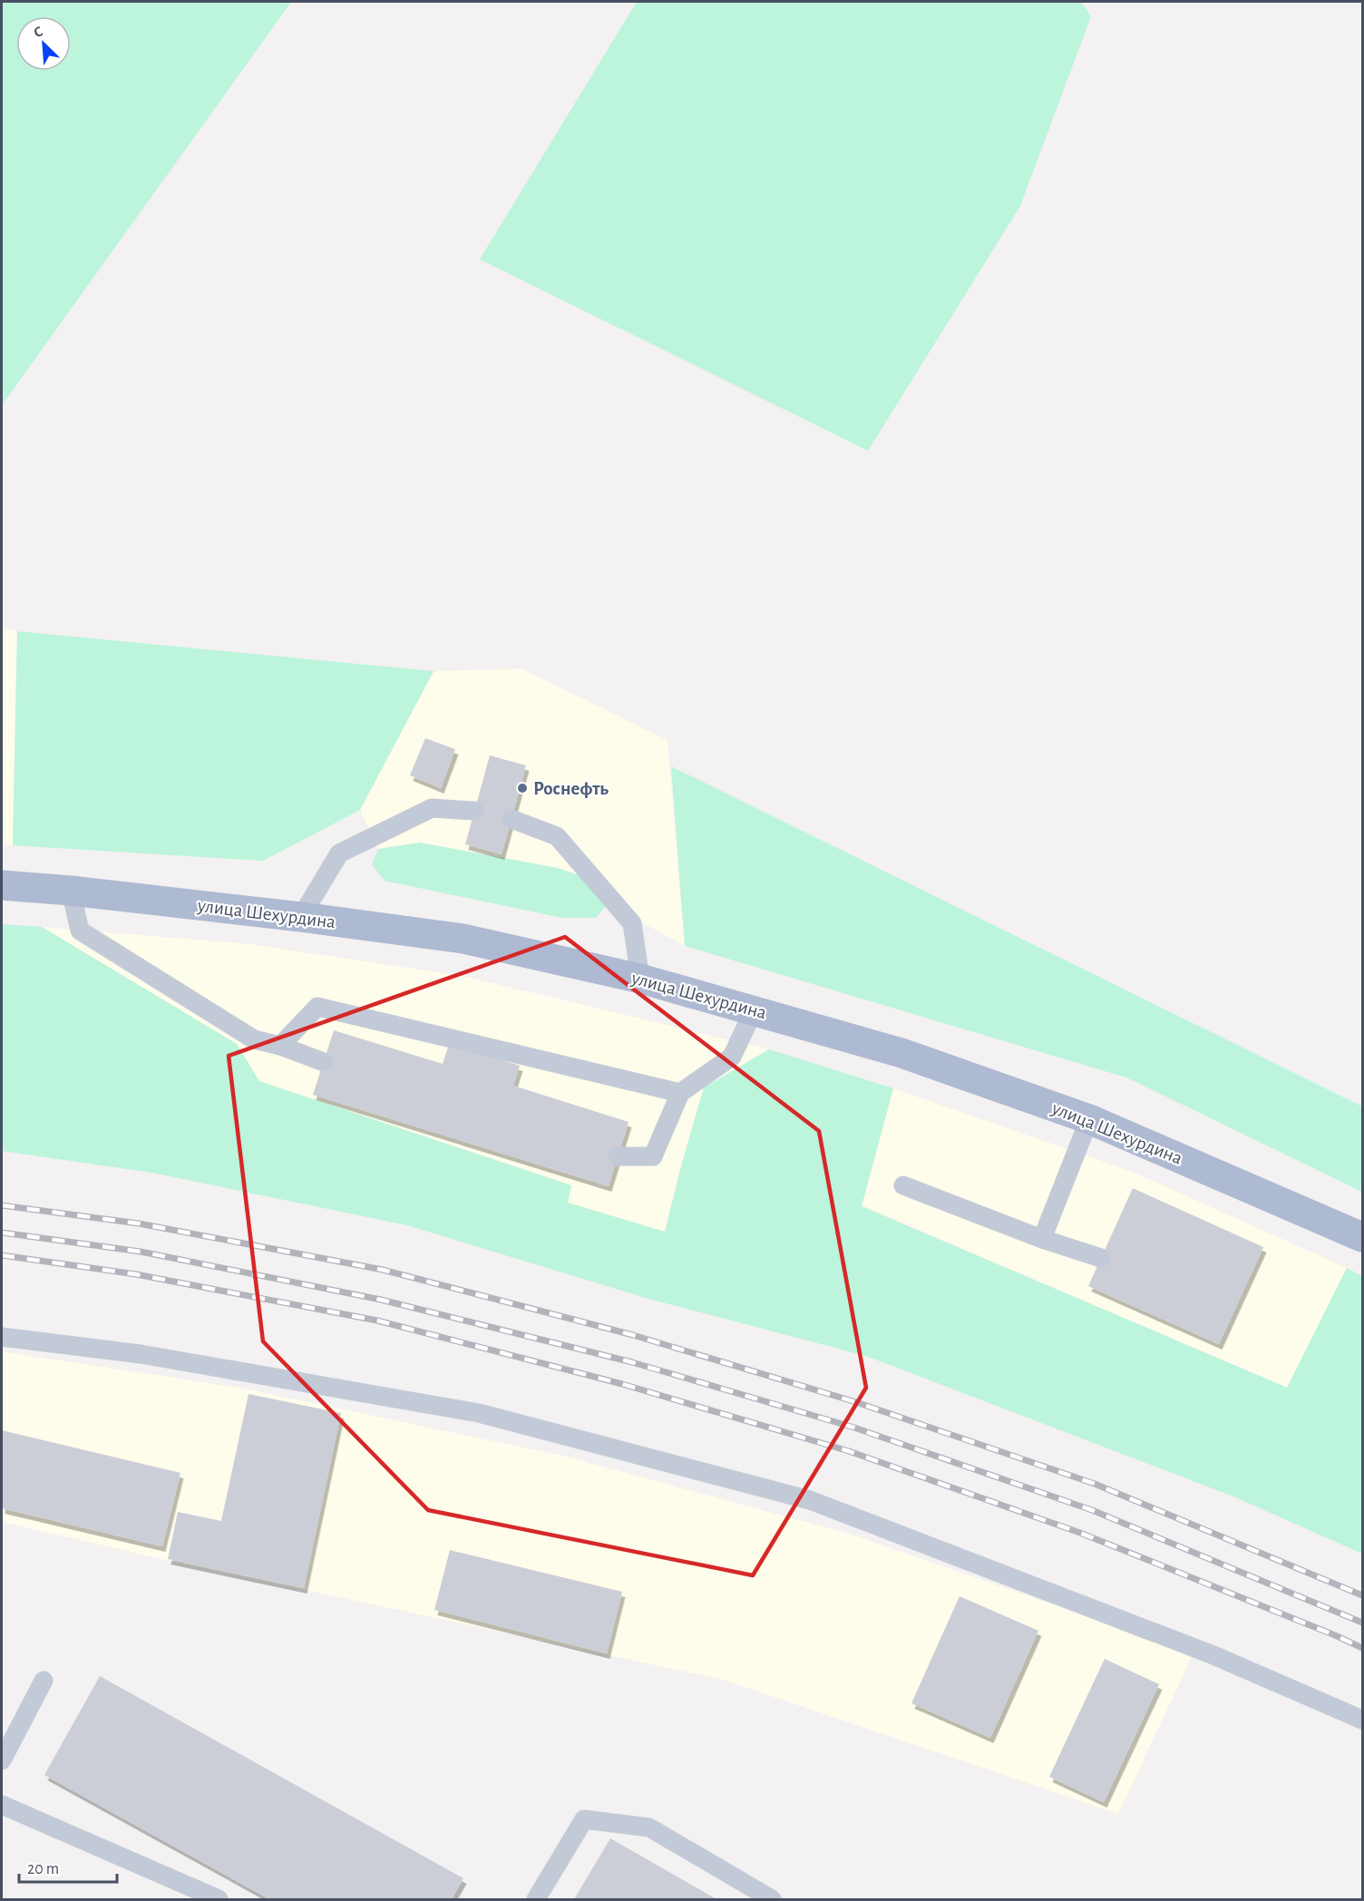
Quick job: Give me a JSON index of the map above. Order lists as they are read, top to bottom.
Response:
{
  "streets": {
    "main road": ["улица Шехурдина"]
  },
  "places": ["Роснефть"],
  "scale_bar": "20 m",
  "north": "top left"
}
